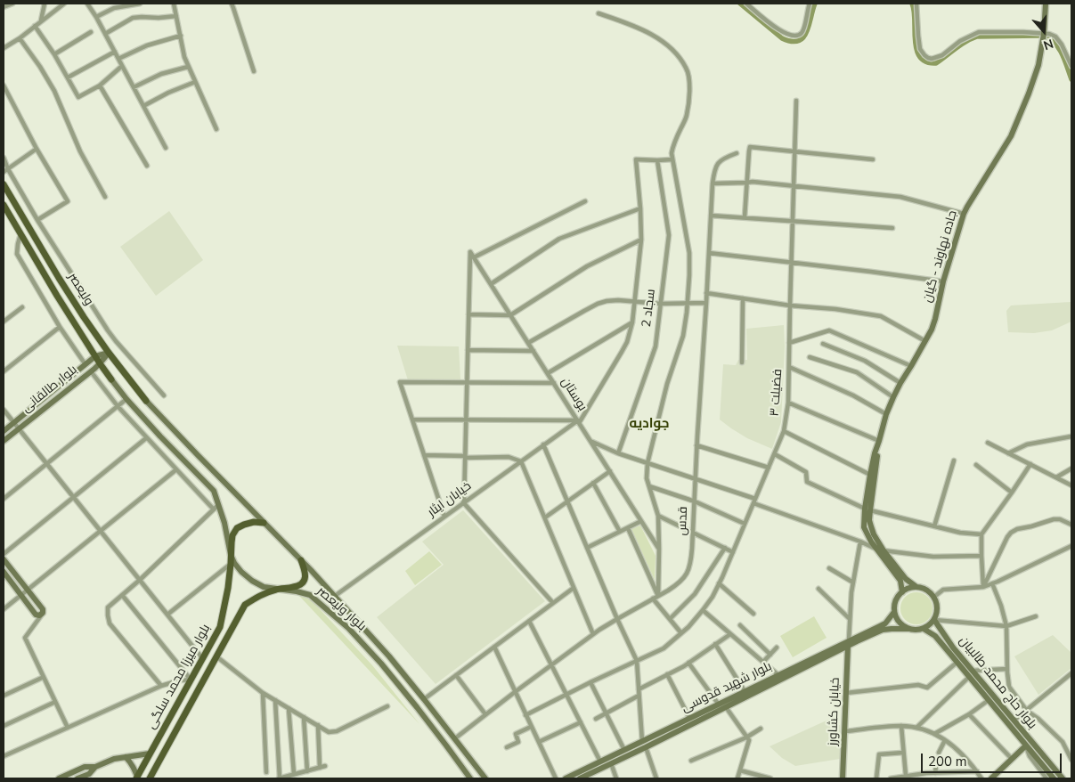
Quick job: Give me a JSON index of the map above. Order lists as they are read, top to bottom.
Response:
{
  "streets": {
    "main road": [
      "جاده نهاوند - گیان",
      "ولیعصر",
      "بلوار طالقانی",
      "بلوار ولیعصر",
      "بلوار میرزا محمد سلگی",
      "بلوار حاج محمد طالبیان",
      "بلوار شهید قدوسی",
      "خیابان کشاورز"
    ],
    "street": [
      "سجاد 2",
      "فضیلت ۳",
      "بوستان",
      "خیابان ایثار",
      "قدس"
    ]
  },
  "crossings": [
    ["جاده نهاوند - گیان", "بلوار حاج محمد طالبیان"],
    ["جاده نهاوند - گیان", "بلوار شهید قدوسی"],
    ["ولیعصر", "بلوار طالقانی"],
    ["ولیعصر", "بلوار ولیعصر"],
    ["بوستان", "خیابان ایثار"],
    ["خیابان ایثار", "بلوار ولیعصر"],
    ["قدس", "بلوار ولیعصر"],
    ["بلوار ولیعصر", "بلوار میرزا محمد سلگی"],
    ["بلوار حاج محمد طالبیان", "بلوار شهید قدوسی"],
    ["بلوار شهید قدوسی", "خیابان کشاورز"]
  ],
  "districts": ["جوادیه"],
  "scale_bar": "200 m",
  "north": "bottom"
}
